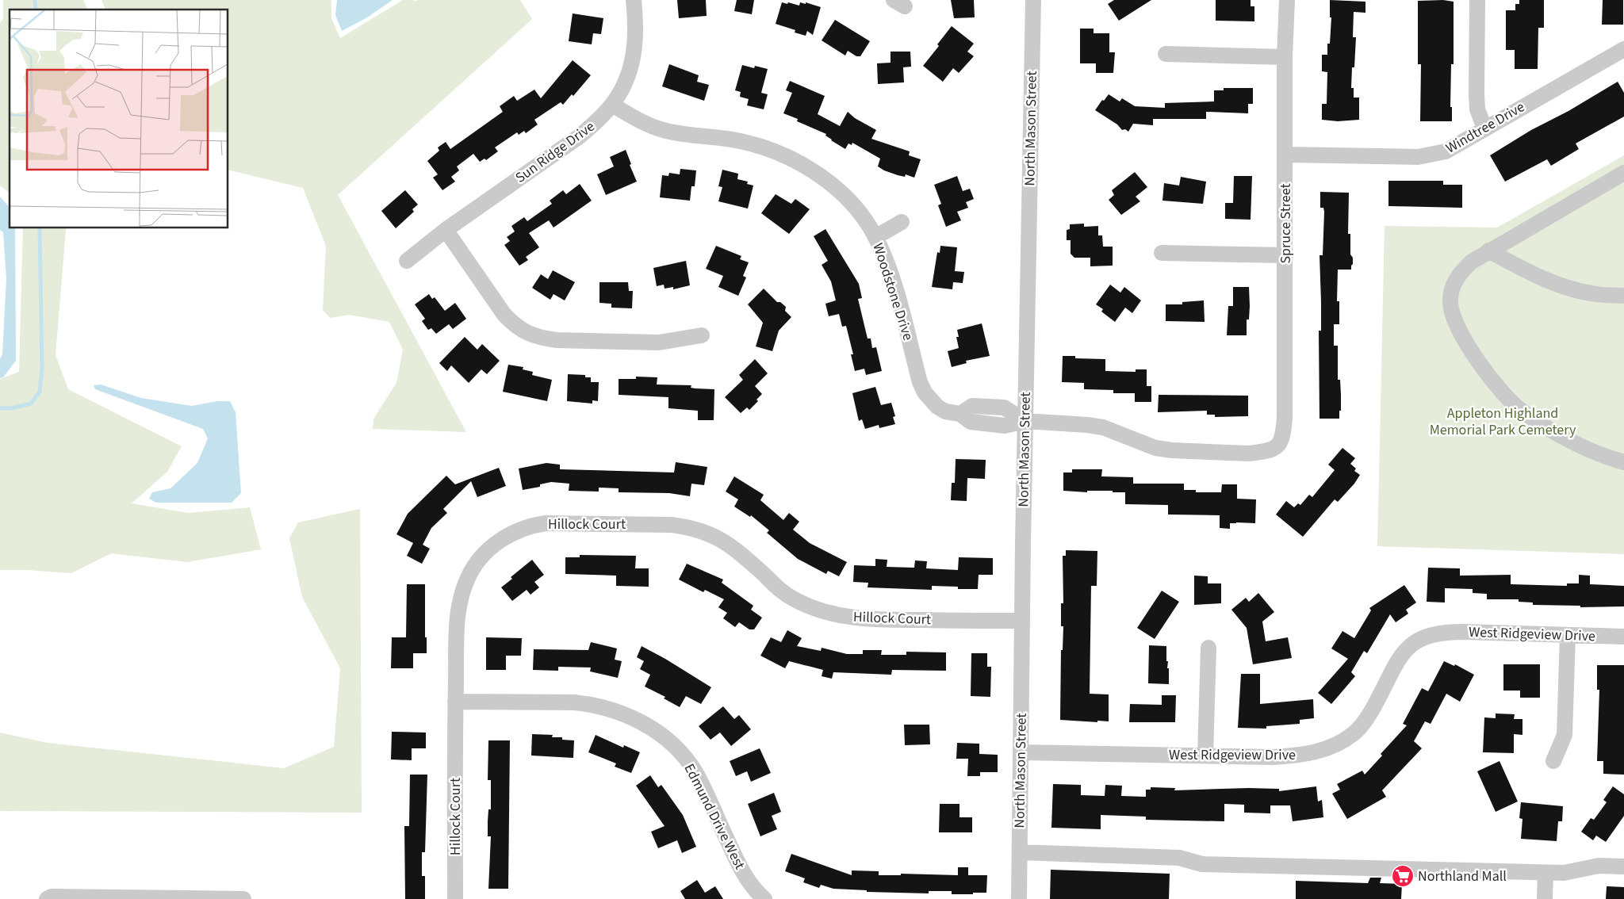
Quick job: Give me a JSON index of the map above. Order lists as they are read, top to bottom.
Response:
{
  "streets": {
    "street": [
      "Windtree Drive",
      "North Mason Street",
      "Sun Ridge Drive",
      "Spruce Street",
      "Woodstone Drive",
      "Hillock Court",
      "West Ridgeview Drive",
      "Edmund Drive West"
    ]
  },
  "crossings": [
    ["Windtree Drive", "Spruce Street"],
    ["North Mason Street", "Spruce Street"],
    ["North Mason Street", "Woodstone Drive"],
    ["North Mason Street", "Hillock Court"],
    ["North Mason Street", "West Ridgeview Drive"],
    ["Sun Ridge Drive", "Woodstone Drive"],
    ["Spruce Street", "Woodstone Drive"],
    ["Hillock Court", "Edmund Drive West"]
  ],
  "parks": ["Appleton Highland Memorial Park Cemetery"],
  "places": {
    "supermarket": ["Northland Mall"]
  }
}
